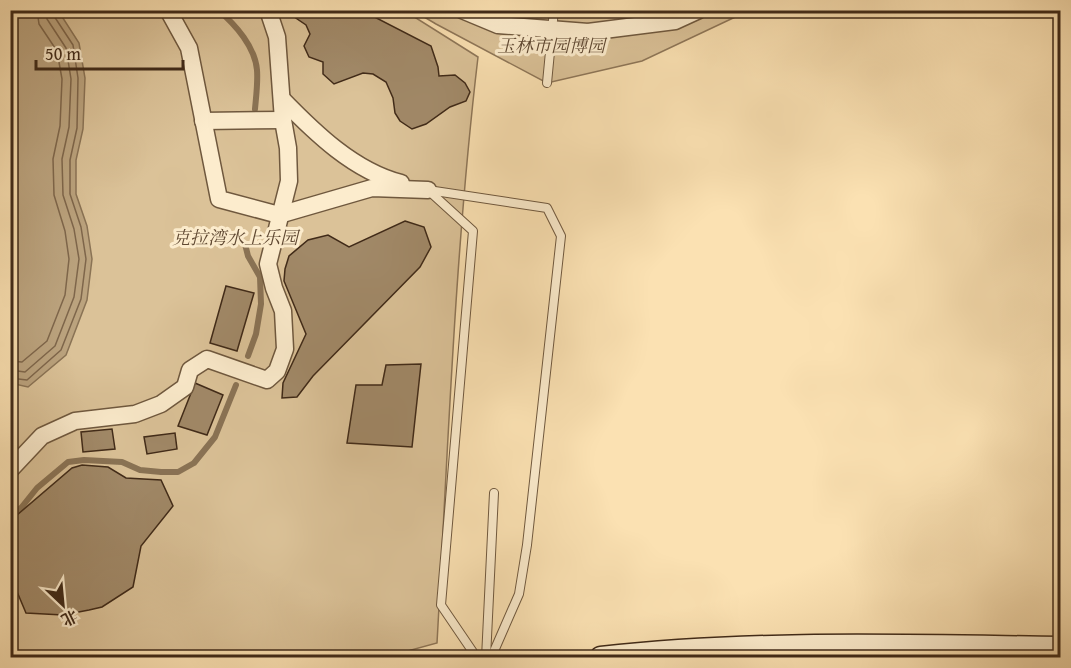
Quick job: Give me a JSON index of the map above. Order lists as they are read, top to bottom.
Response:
{
  "parks": ["玉林市园博园", "克拉湾水上乐园"],
  "scale_bar": "50 m",
  "north": "bottom right"
}
